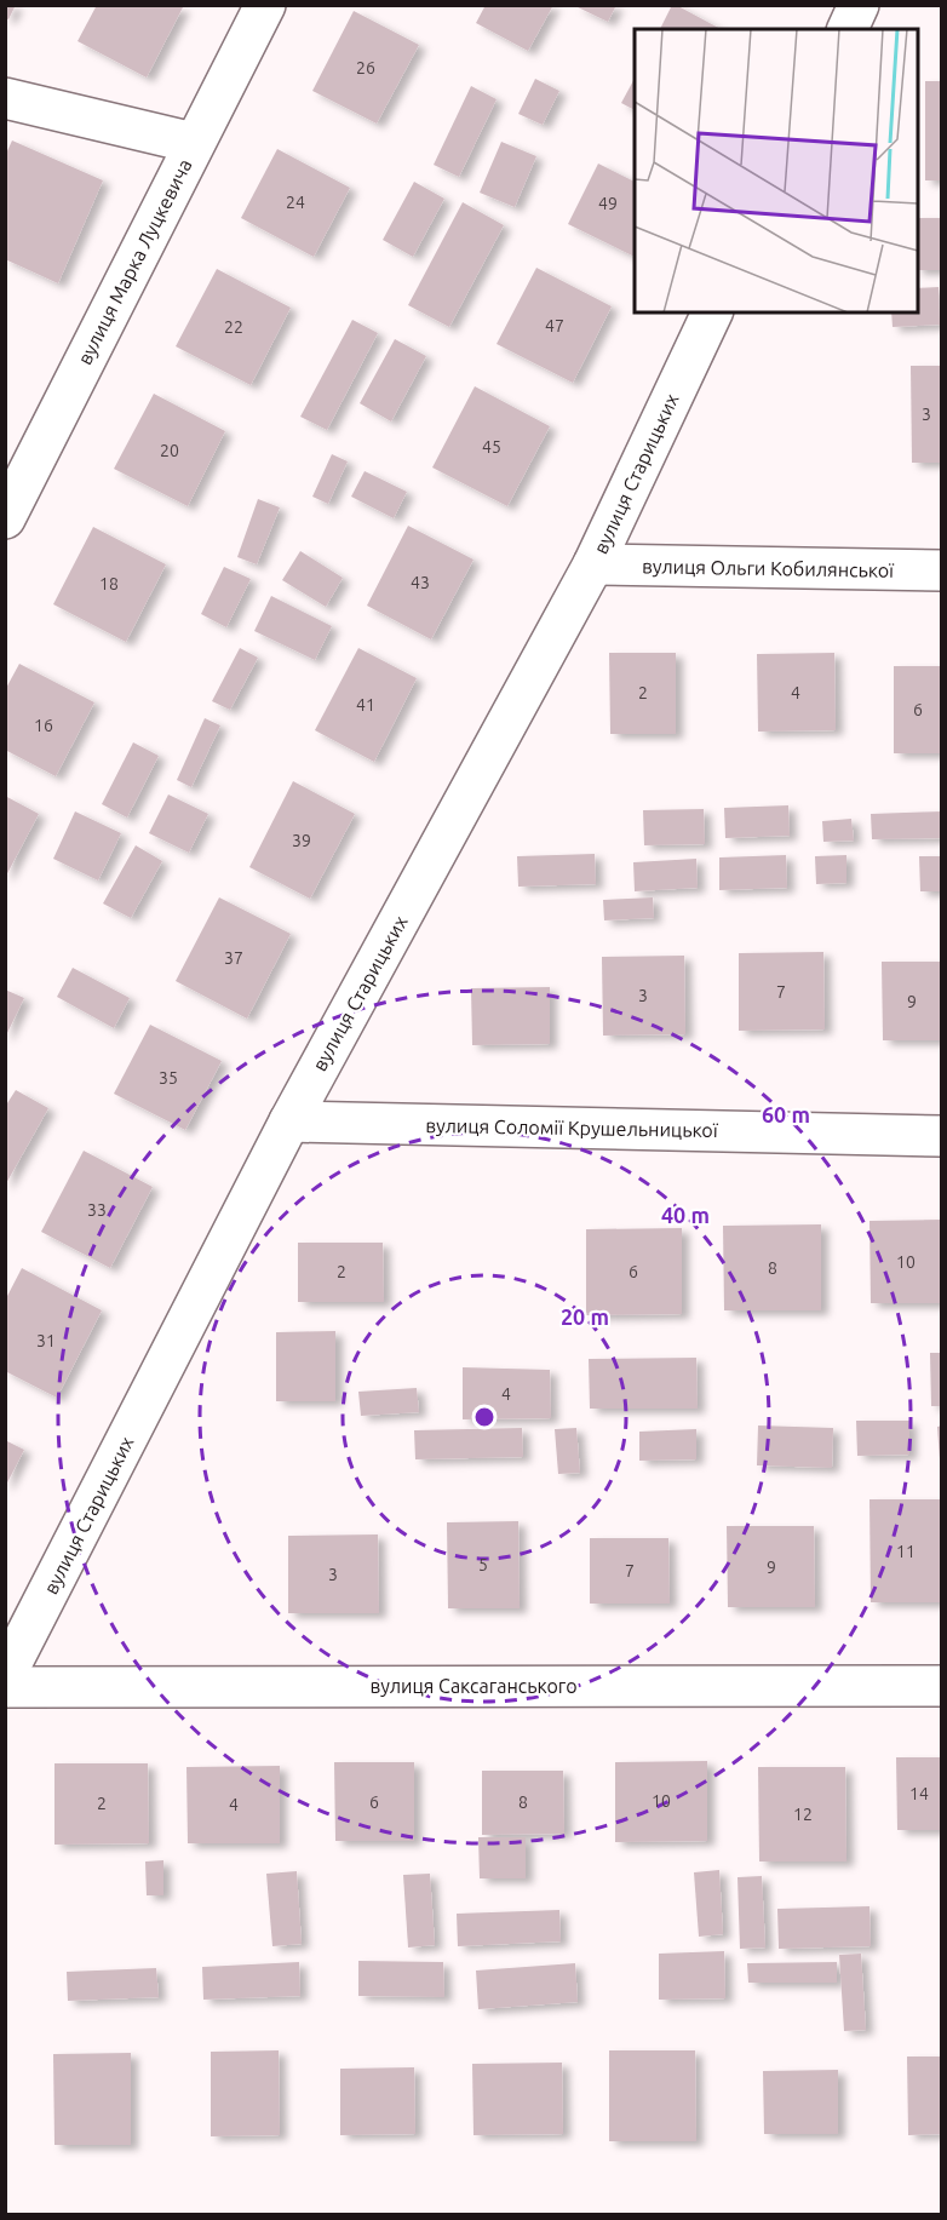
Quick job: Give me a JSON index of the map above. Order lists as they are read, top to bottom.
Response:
{
  "streets": {
    "street": [
      "вулиця Марка Луцкевича",
      "вулиця Старицьких",
      "вулиця Ольги Кобилянської",
      "вулиця Соломії Крушельницької",
      "вулиця Саксаганського"
    ]
  },
  "crossings": [
    ["вулиця Старицьких", "вулиця Ольги Кобилянської"],
    ["вулиця Старицьких", "вулиця Соломії Крушельницької"]
  ],
  "house_numbers": [
    "26",
    "24",
    "49",
    "47",
    "22",
    "3",
    "45",
    "20",
    "43",
    "18",
    "2",
    "4",
    "41",
    "6",
    "16",
    "39",
    "37",
    "7",
    "3",
    "9",
    "35",
    "33",
    "10",
    "8",
    "2",
    "6",
    "31",
    "4",
    "11",
    "5",
    "9",
    "7",
    "3",
    "14",
    "10",
    "6",
    "8",
    "2",
    "4",
    "12"
  ],
  "rings": ["60 m", "40 m", "20 m"]
}
